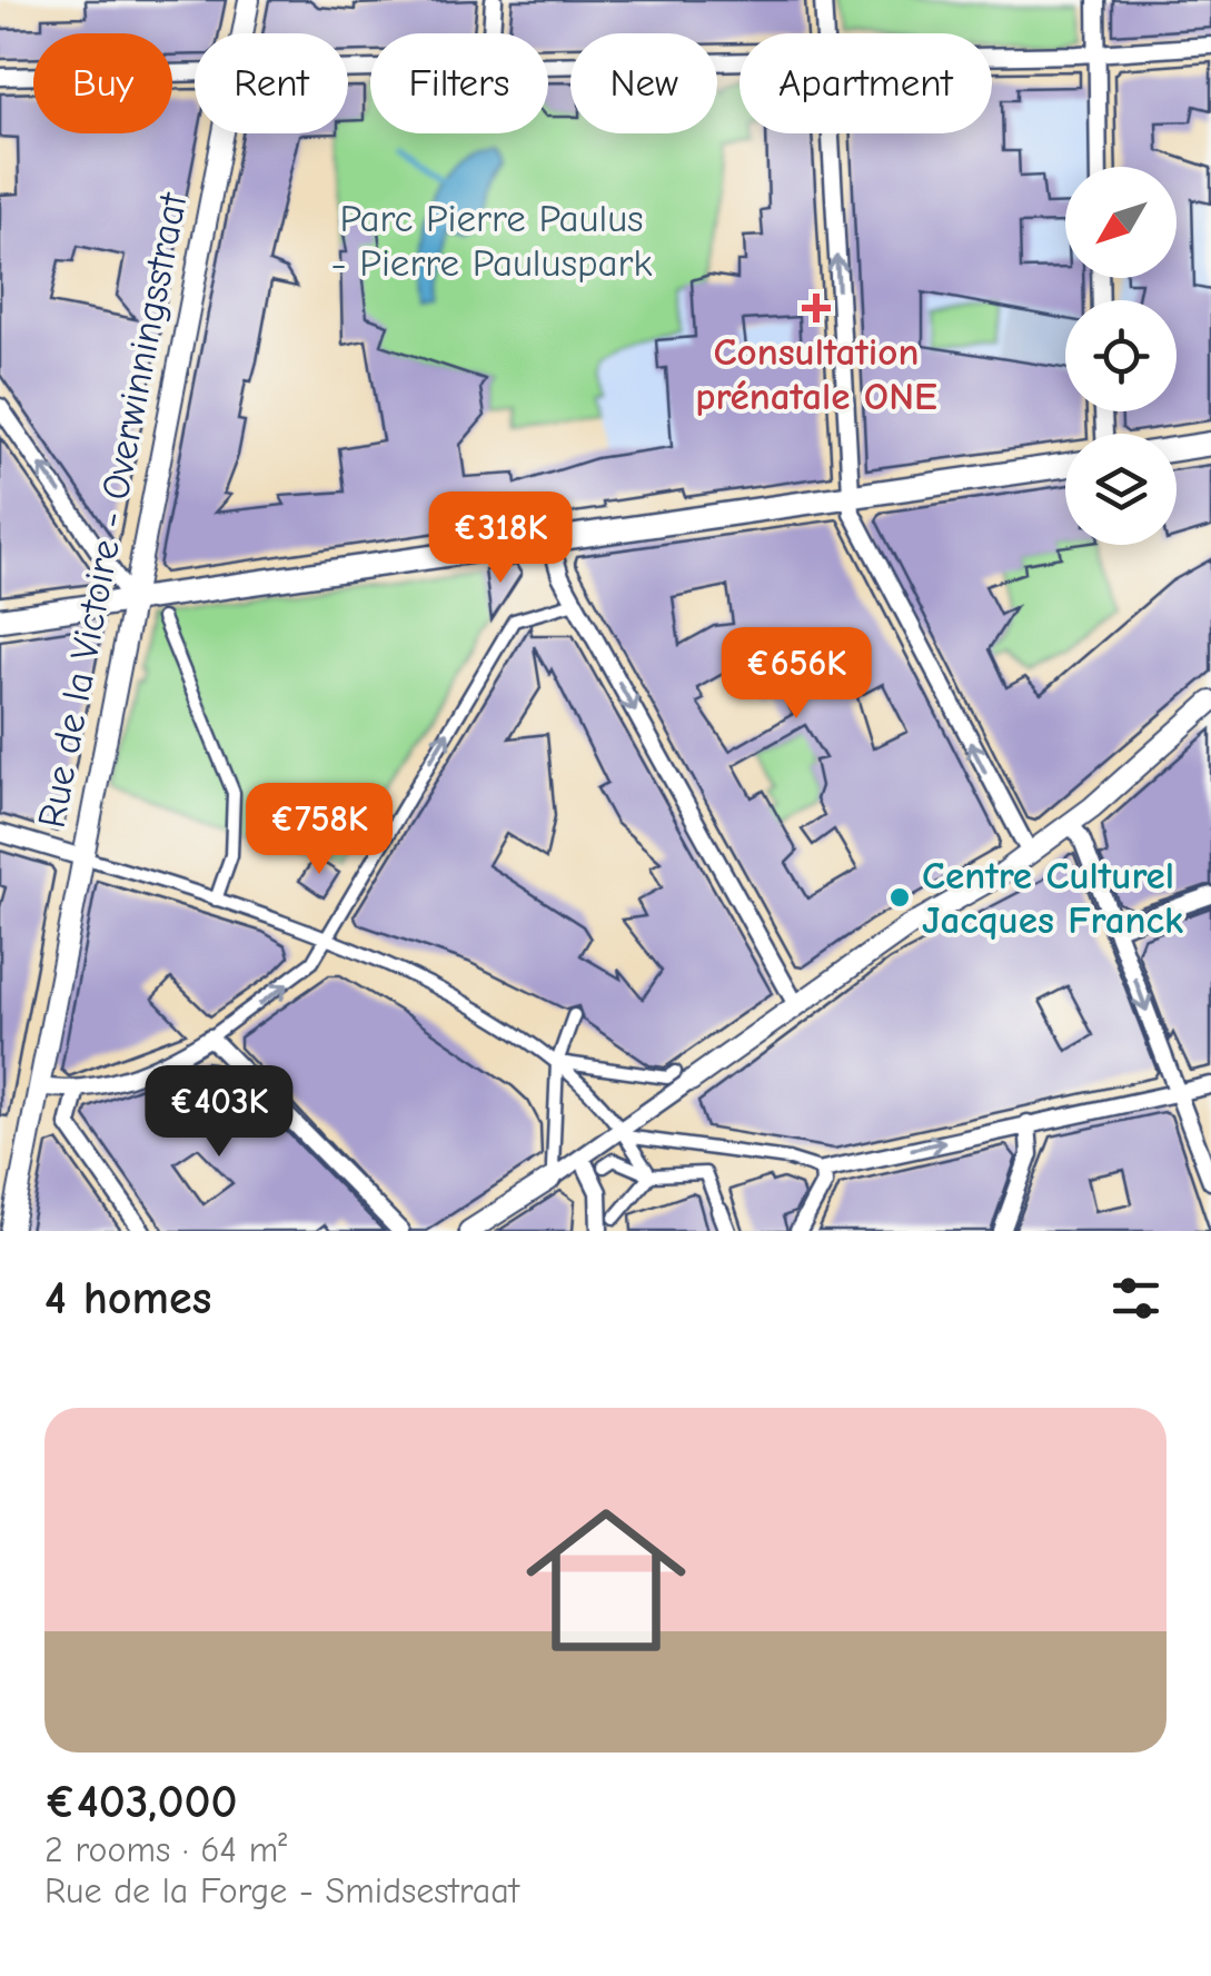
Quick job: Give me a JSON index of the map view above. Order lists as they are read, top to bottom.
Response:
{
  "streets": {
    "street": ["Rue de la Victoire - Overwinningsstraat"]
  },
  "parks": ["Parc Pierre Paulus - Pierre Pauluspark"],
  "places": {
    "health": ["Consultation prénatale ONE"],
    "other": ["Centre Culturel Jacques Franck"]
  },
  "north": "bottom left",
  "page": {
    "chip": [
      "Buy",
      "Rent",
      "Filters",
      "New",
      "Apartment"
    ],
    "price": [
      "€318K",
      "€656K",
      "€758K",
      "€403K"
    ],
    "heading": "4 homes",
    "list": [
      {
        "name": "€403,000",
        "note": "2 rooms · 64 m² · Rue de la Forge - Smidsestraat"
      }
    ]
  }
}
